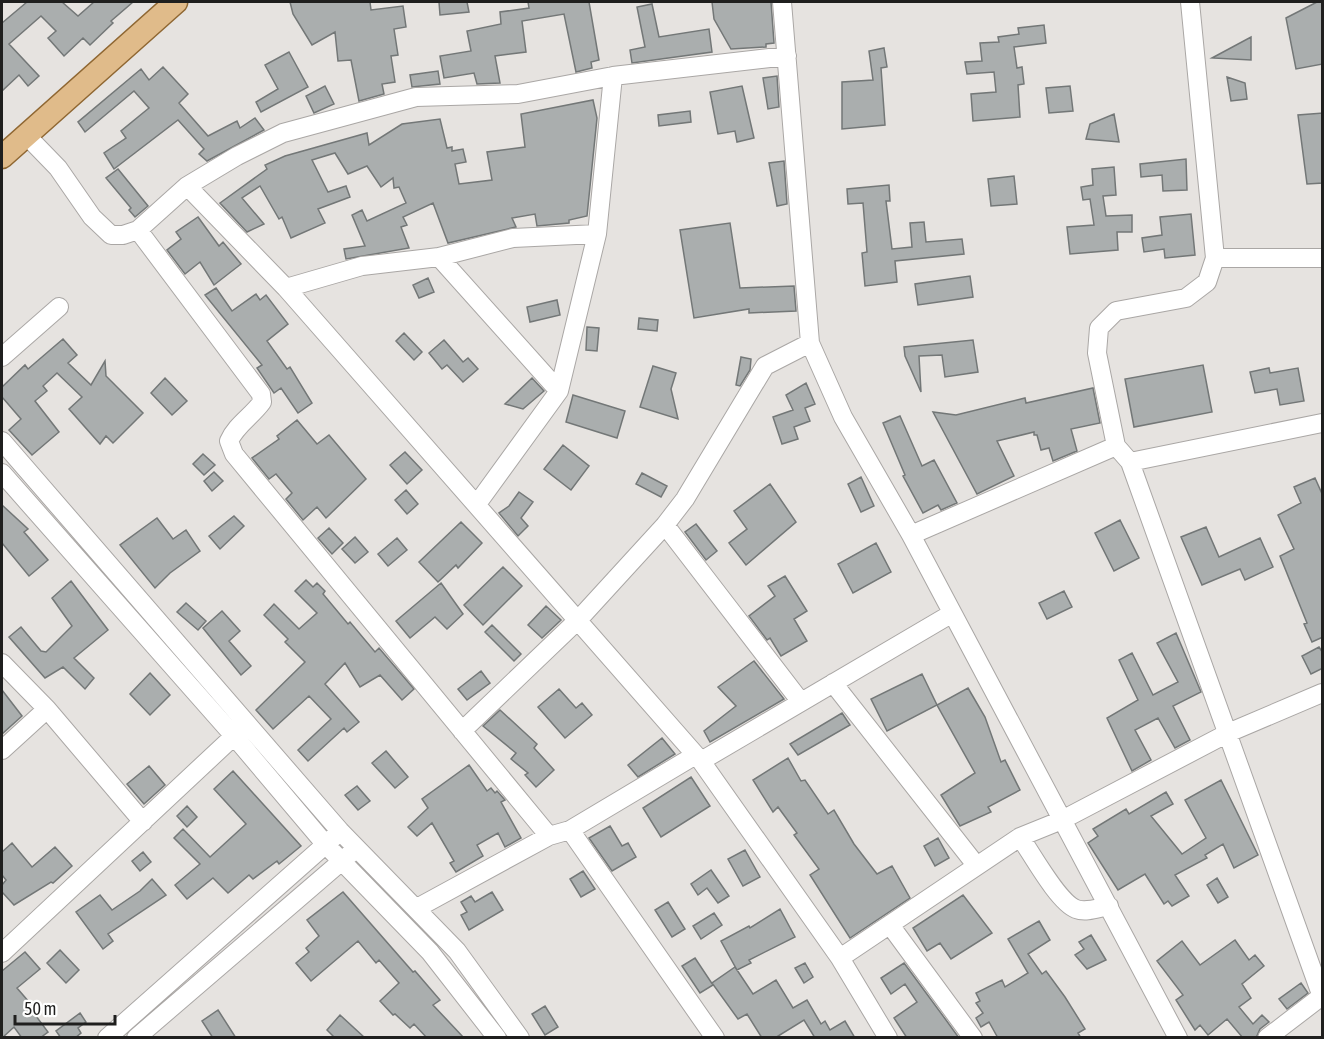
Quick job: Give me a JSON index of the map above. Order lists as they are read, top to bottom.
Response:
{
  "scale_bar": "50 m"
}
